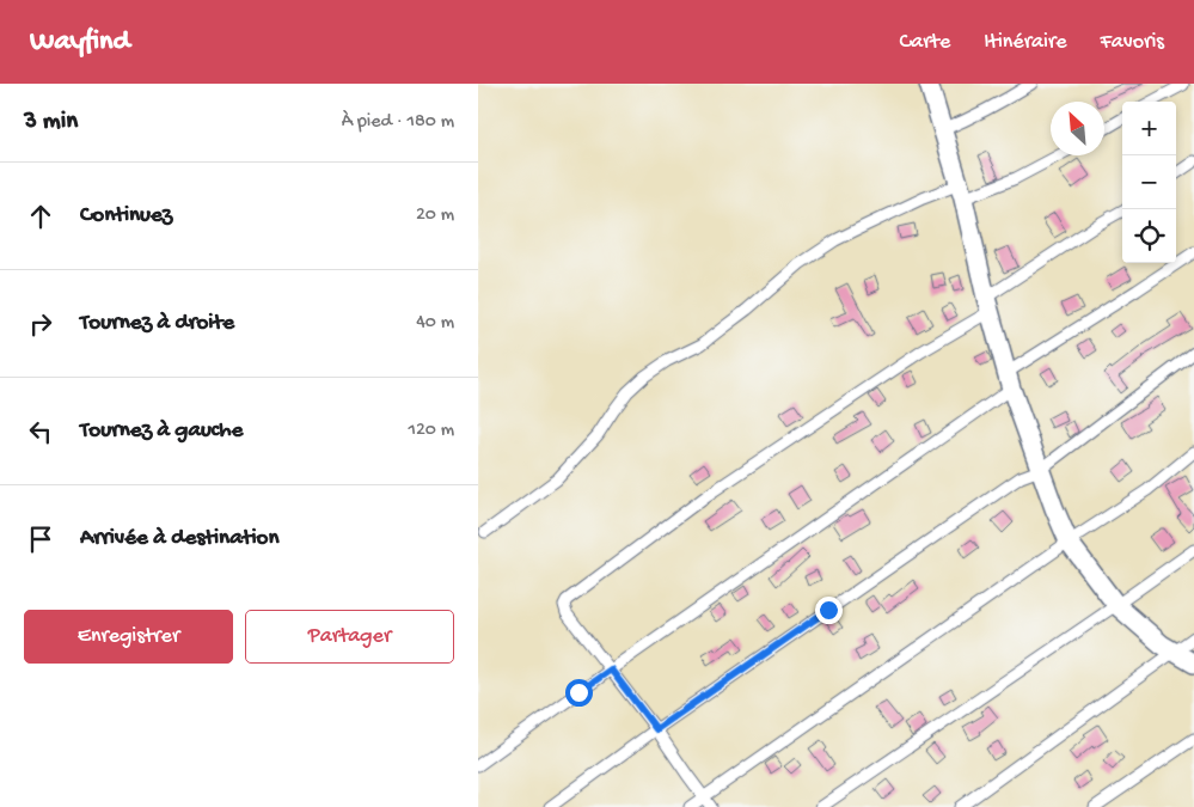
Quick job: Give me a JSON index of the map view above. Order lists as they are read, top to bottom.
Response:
{
  "north": "top left",
  "page": {
    "header": "Wayfind",
    "nav": ["Carte", "Itinéraire", "Favoris"],
    "heading": ["3 min", "À pied · 180 m"],
    "map_buttons": ["+", "−"],
    "list": [
      ["Continuez", "20 m"],
      ["Tournez à droite", "40 m"],
      ["Tournez à gauche", "120 m"],
      "Arrivée à destination"
    ],
    "buttons": ["Enregistrer", "Partager"]
  }
}
